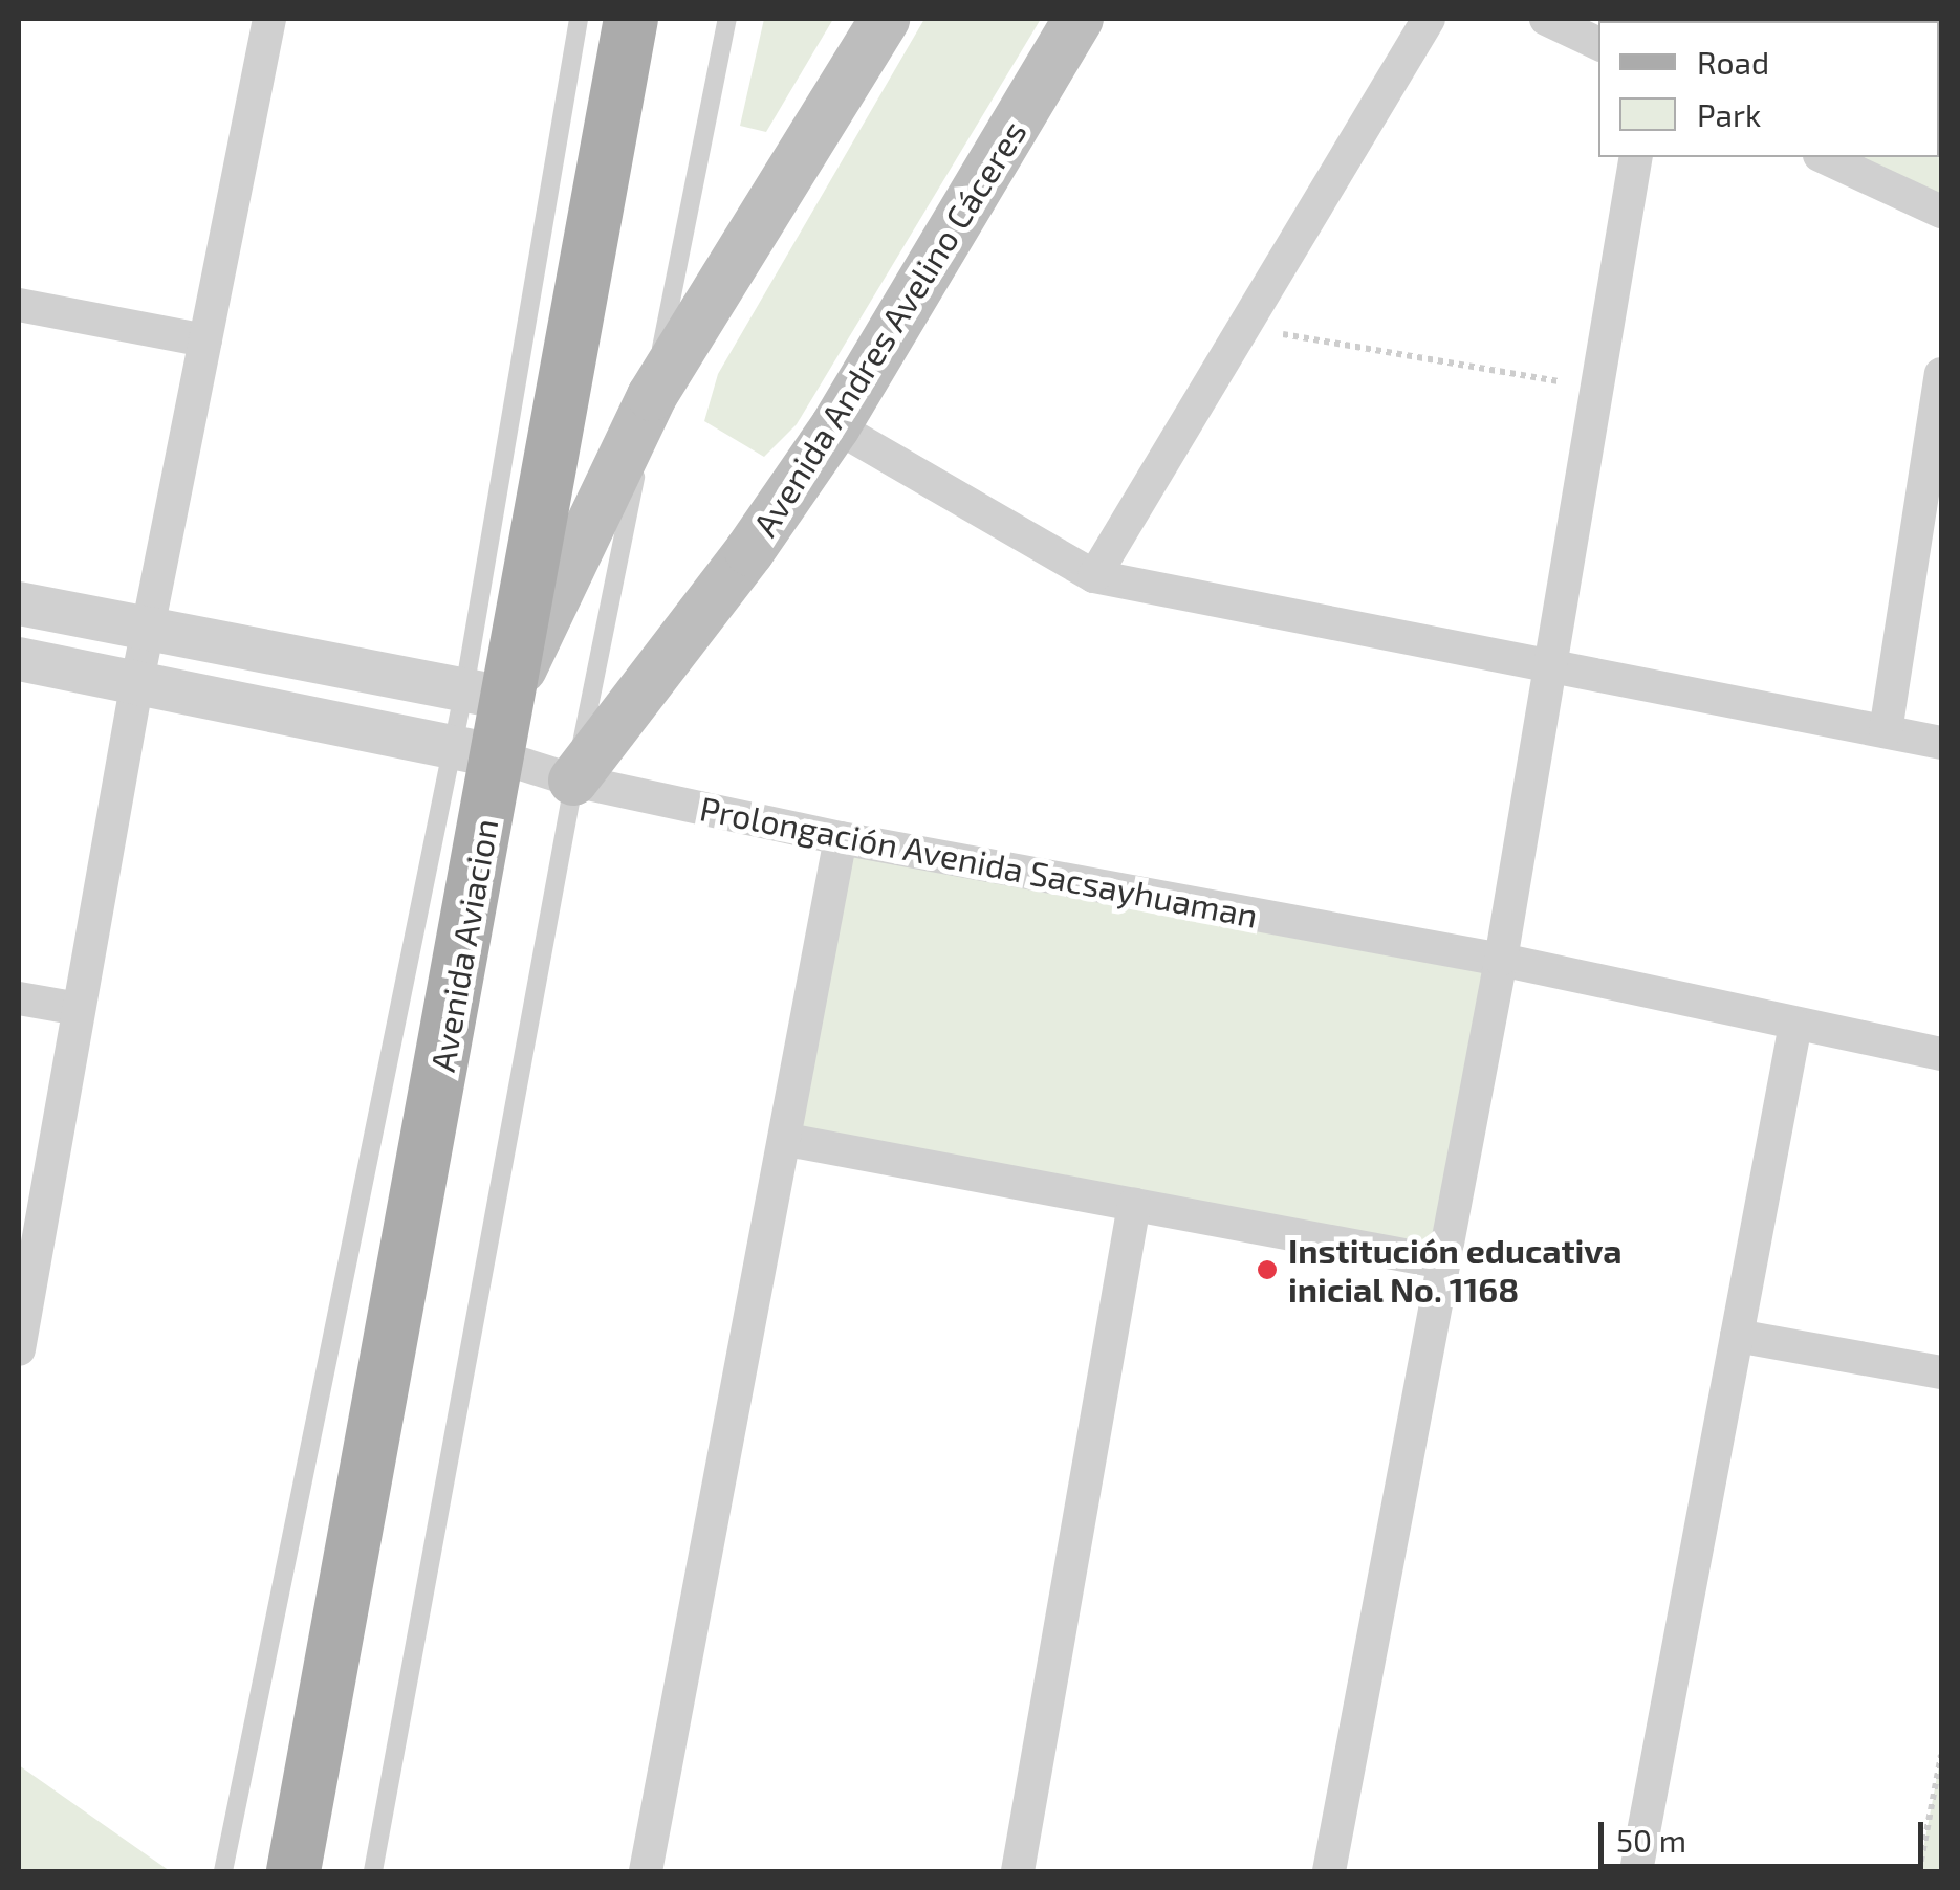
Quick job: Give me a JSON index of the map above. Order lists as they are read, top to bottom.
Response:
{
  "streets": {
    "main road": ["Avenida Andres Avelino Cáceres", "Avenida Aviacion"],
    "street": ["Prolongación Avenida Sacsayhuaman"]
  },
  "crossings": [
    ["Avenida Andres Avelino Cáceres", "Prolongación Avenida Sacsayhuaman"],
    ["Prolongación Avenida Sacsayhuaman", "Avenida Aviacion"]
  ],
  "places": ["Institución educativa inicial No. 1168"],
  "legend": ["Road", "Park"],
  "scale_bar": "50 m"
}
